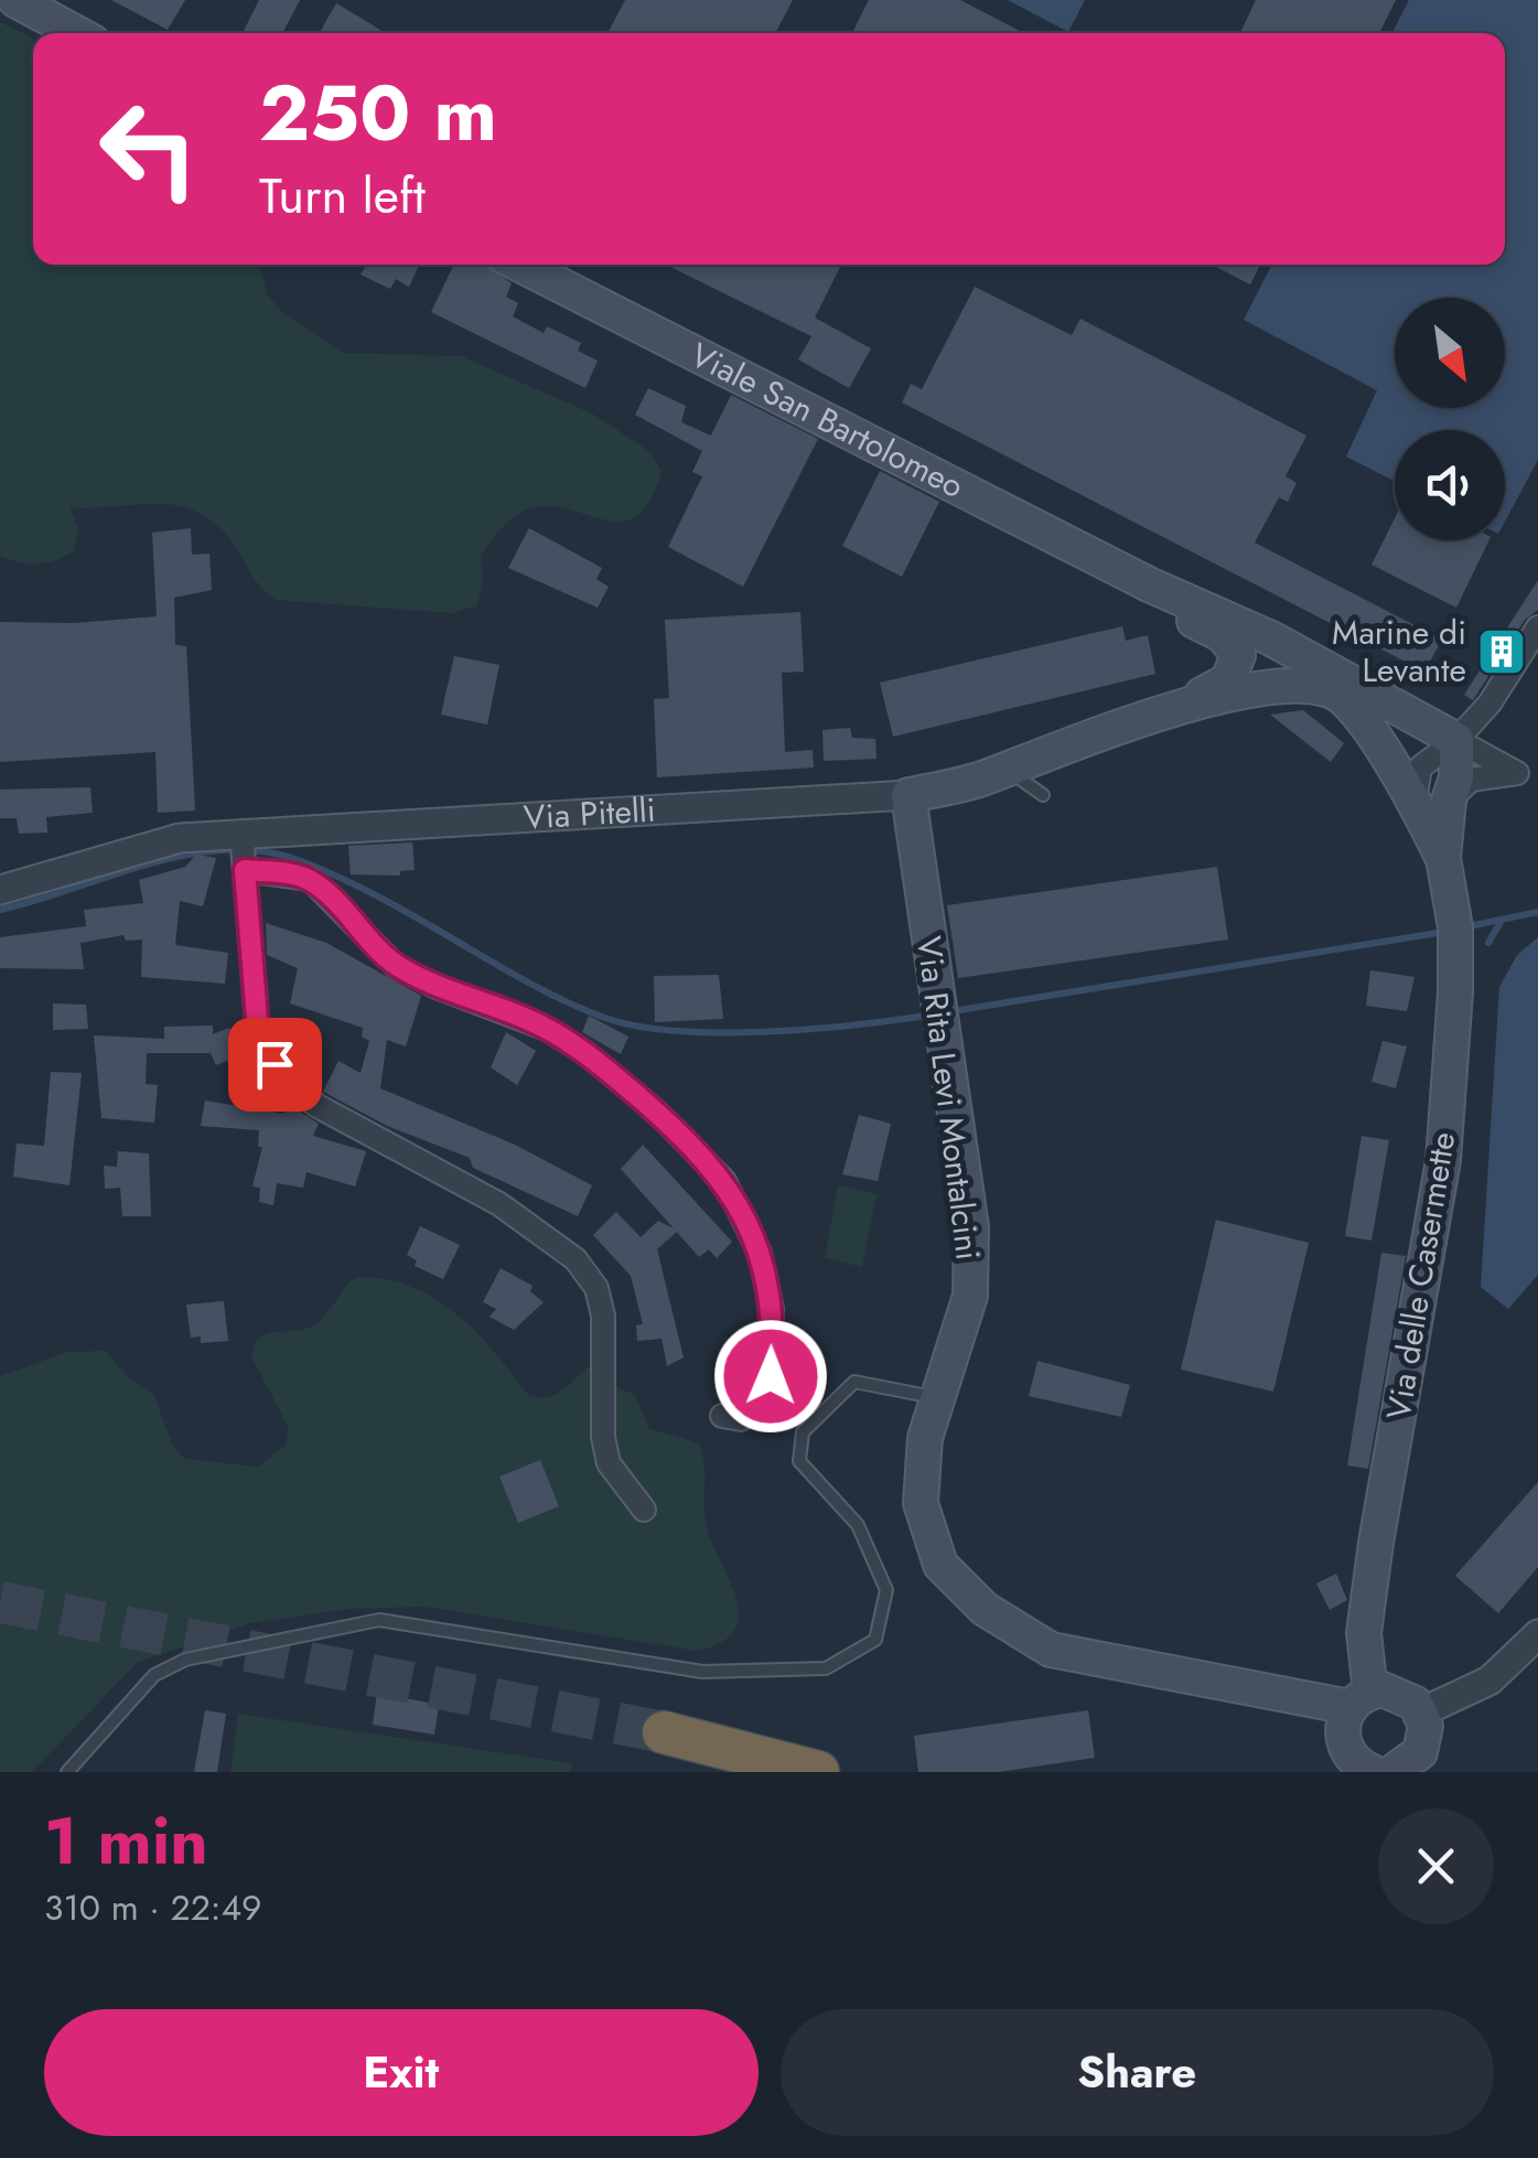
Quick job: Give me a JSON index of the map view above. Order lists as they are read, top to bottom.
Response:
{
  "streets": {
    "main road": [
      "Viale San Bartolomeo",
      "Via Pitelli",
      "Via Rita Levi Montalcini",
      "Via delle Casermette"
    ]
  },
  "crossings": [
    ["Viale San Bartolomeo", "Via Pitelli"],
    ["Via Pitelli", "Via Rita Levi Montalcini"],
    ["Via Rita Levi Montalcini", "Via delle Casermette"]
  ],
  "places": {
    "building": ["Marine di Levante"]
  },
  "north": "bottom right",
  "page": {
    "turn": ["250 m", "Turn left"],
    "heading": ["1 min", "310 m · 22:49"],
    "buttons": ["Exit", "Share"]
  }
}
